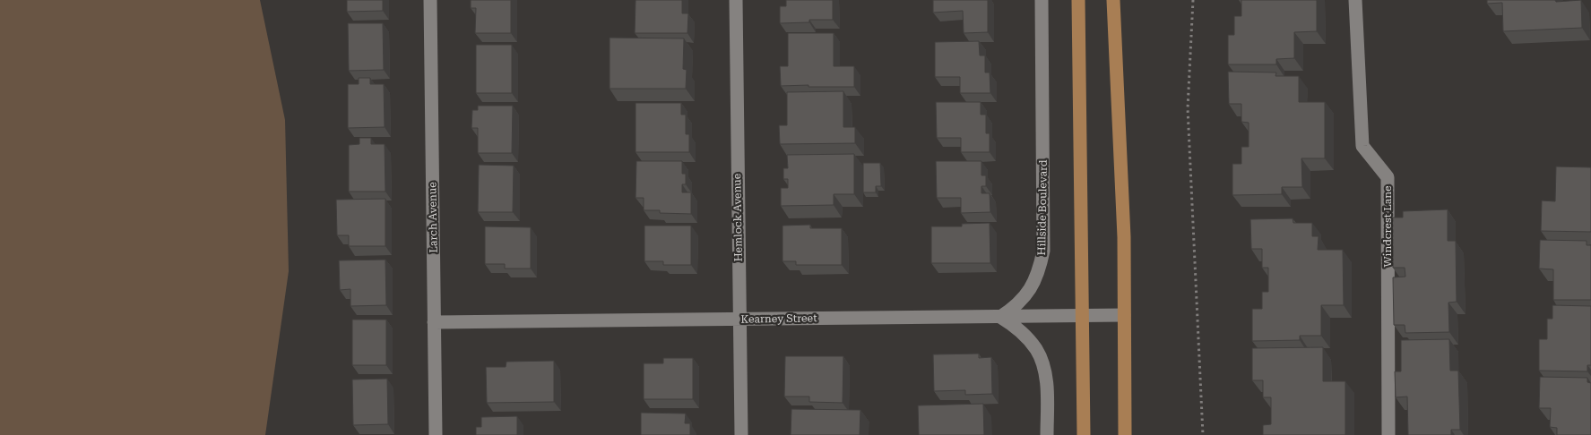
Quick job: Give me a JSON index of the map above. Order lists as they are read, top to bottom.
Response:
{
  "streets": {
    "street": [
      "Hillside Boulevard",
      "Larch Avenue",
      "Hemlock Avenue",
      "Windcrest Lane",
      "Kearney Street"
    ]
  },
  "crossings": [
    ["Hillside Boulevard", "Kearney Street"],
    ["Larch Avenue", "Kearney Street"],
    ["Hemlock Avenue", "Kearney Street"]
  ]
}
